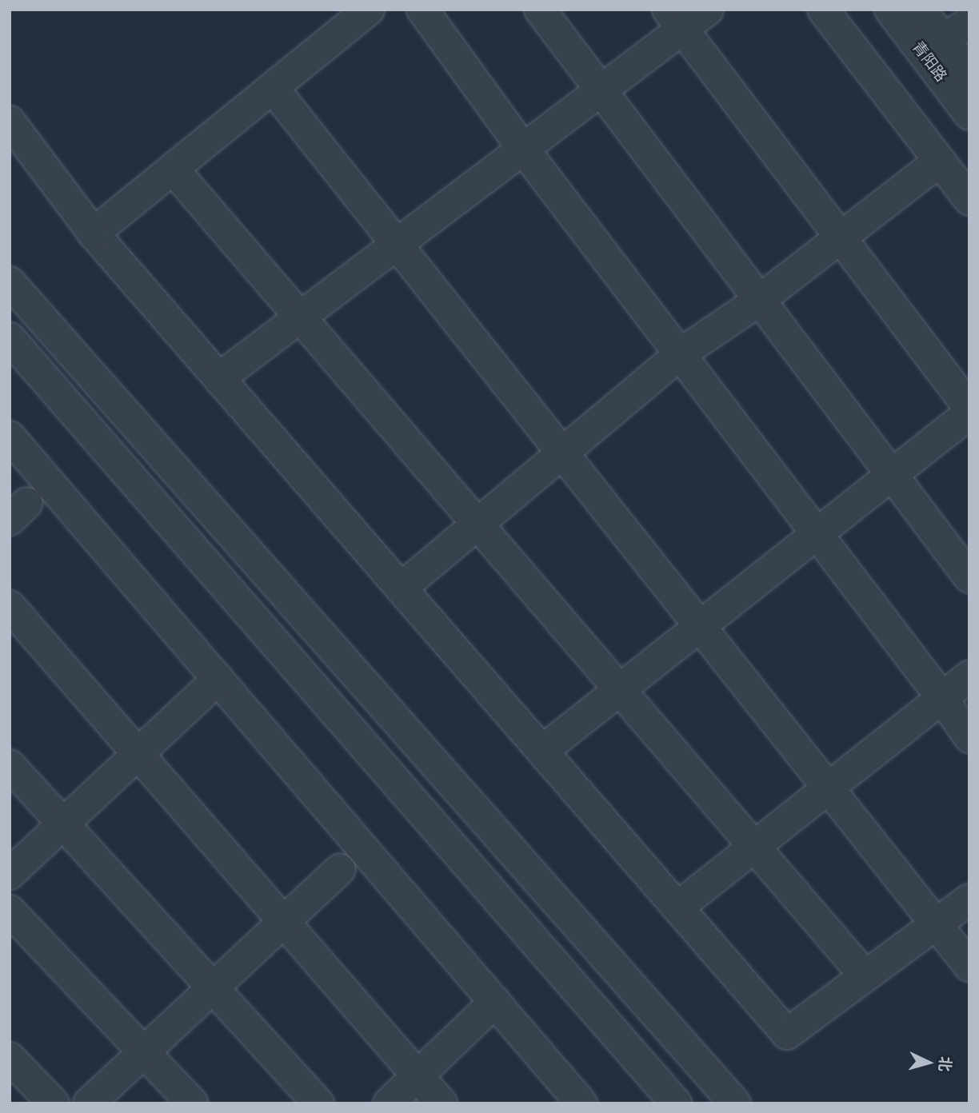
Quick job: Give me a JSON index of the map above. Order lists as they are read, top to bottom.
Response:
{
  "streets": {
    "street": ["青阳路"]
  },
  "north": "right"
}
